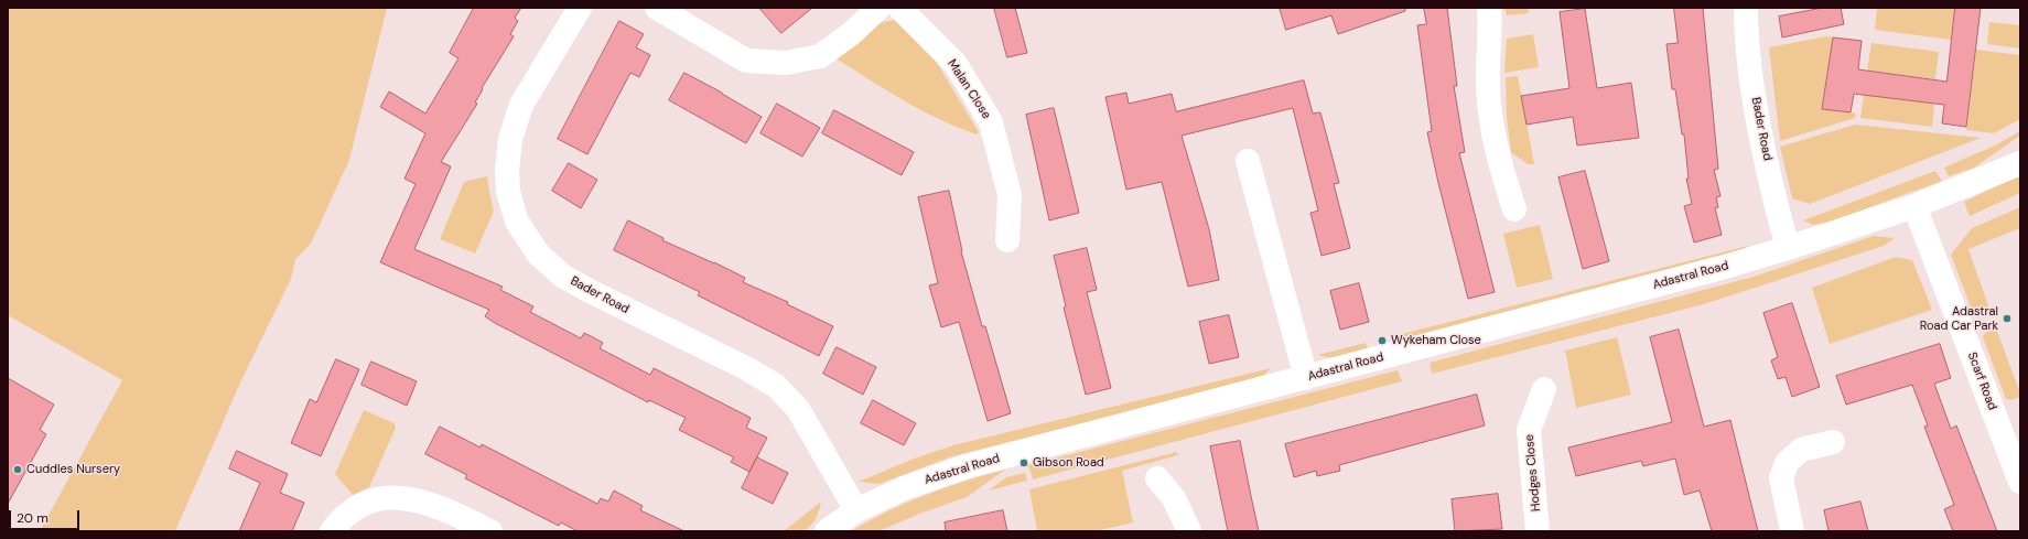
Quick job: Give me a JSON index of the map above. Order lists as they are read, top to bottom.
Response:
{
  "streets": {
    "street": [
      "Malan Close",
      "Bader Road",
      "Adastral Road",
      "Scarf Road",
      "Hodges Close"
    ]
  },
  "crossings": [
    ["Bader Road", "Adastral Road"],
    ["Adastral Road", "Scarf Road"]
  ],
  "places": [
    "Adastral Road Car Park",
    "Wykeham Close",
    "Gibson Road",
    "Cuddles Nursery"
  ],
  "scale_bar": "20 m"
}
